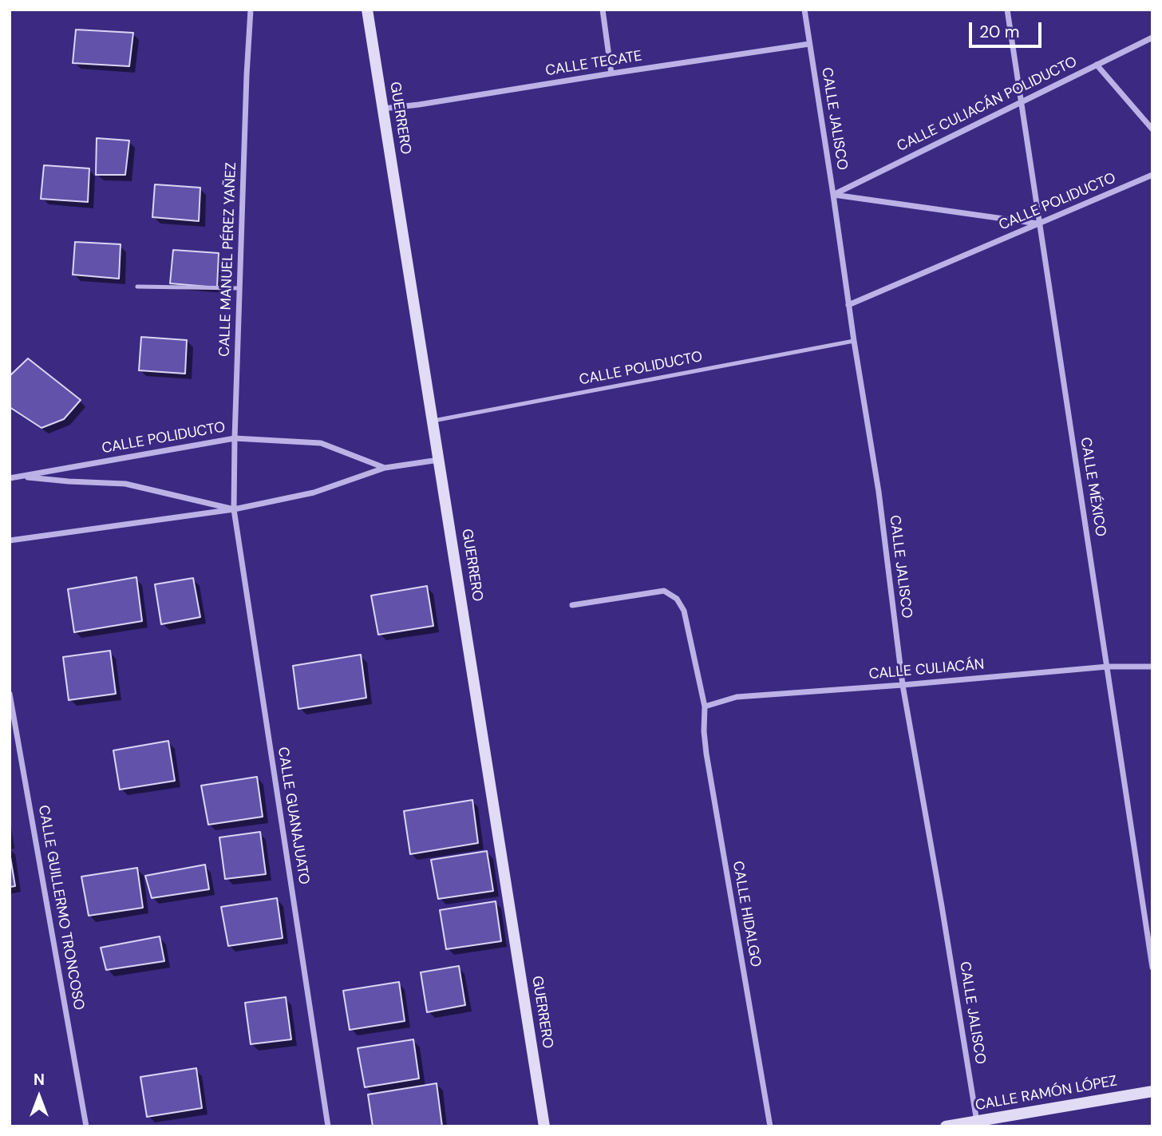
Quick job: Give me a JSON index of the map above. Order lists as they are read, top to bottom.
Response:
{
  "streets": {
    "main road": ["GUERRERO", "CALLE RAMÓN LÓPEZ"],
    "street": [
      "CALLE TECATE",
      "CALLE CULIACÁN POLIDUCTO",
      "CALLE JALISCO",
      "CALLE POLIDUCTO",
      "CALLE MANUEL PÉREZ YAÑEZ",
      "CALLE MÉXICO",
      "CALLE CULIACÁN",
      "CALLE GUANAJUATO",
      "CALLE GUILLERMO TRONCOSO",
      "CALLE HIDALGO"
    ]
  },
  "crossings": [
    ["CALLE TECATE", "GUERRERO"],
    ["CALLE TECATE", "CALLE JALISCO"],
    ["CALLE CULIACÁN POLIDUCTO", "CALLE JALISCO"],
    ["CALLE CULIACÁN POLIDUCTO", "CALLE MÉXICO"],
    ["GUERRERO", "CALLE POLIDUCTO"],
    ["CALLE JALISCO", "CALLE POLIDUCTO"],
    ["CALLE JALISCO", "CALLE CULIACÁN"],
    ["CALLE JALISCO", "CALLE RAMÓN LÓPEZ"],
    ["CALLE POLIDUCTO", "CALLE MANUEL PÉREZ YAÑEZ"],
    ["CALLE POLIDUCTO", "CALLE MÉXICO"],
    ["CALLE POLIDUCTO", "CALLE GUANAJUATO"],
    ["CALLE MANUEL PÉREZ YAÑEZ", "CALLE GUANAJUATO"],
    ["CALLE MÉXICO", "CALLE CULIACÁN"],
    ["CALLE CULIACÁN", "CALLE HIDALGO"]
  ],
  "scale_bar": "20 m",
  "north": "top"
}
